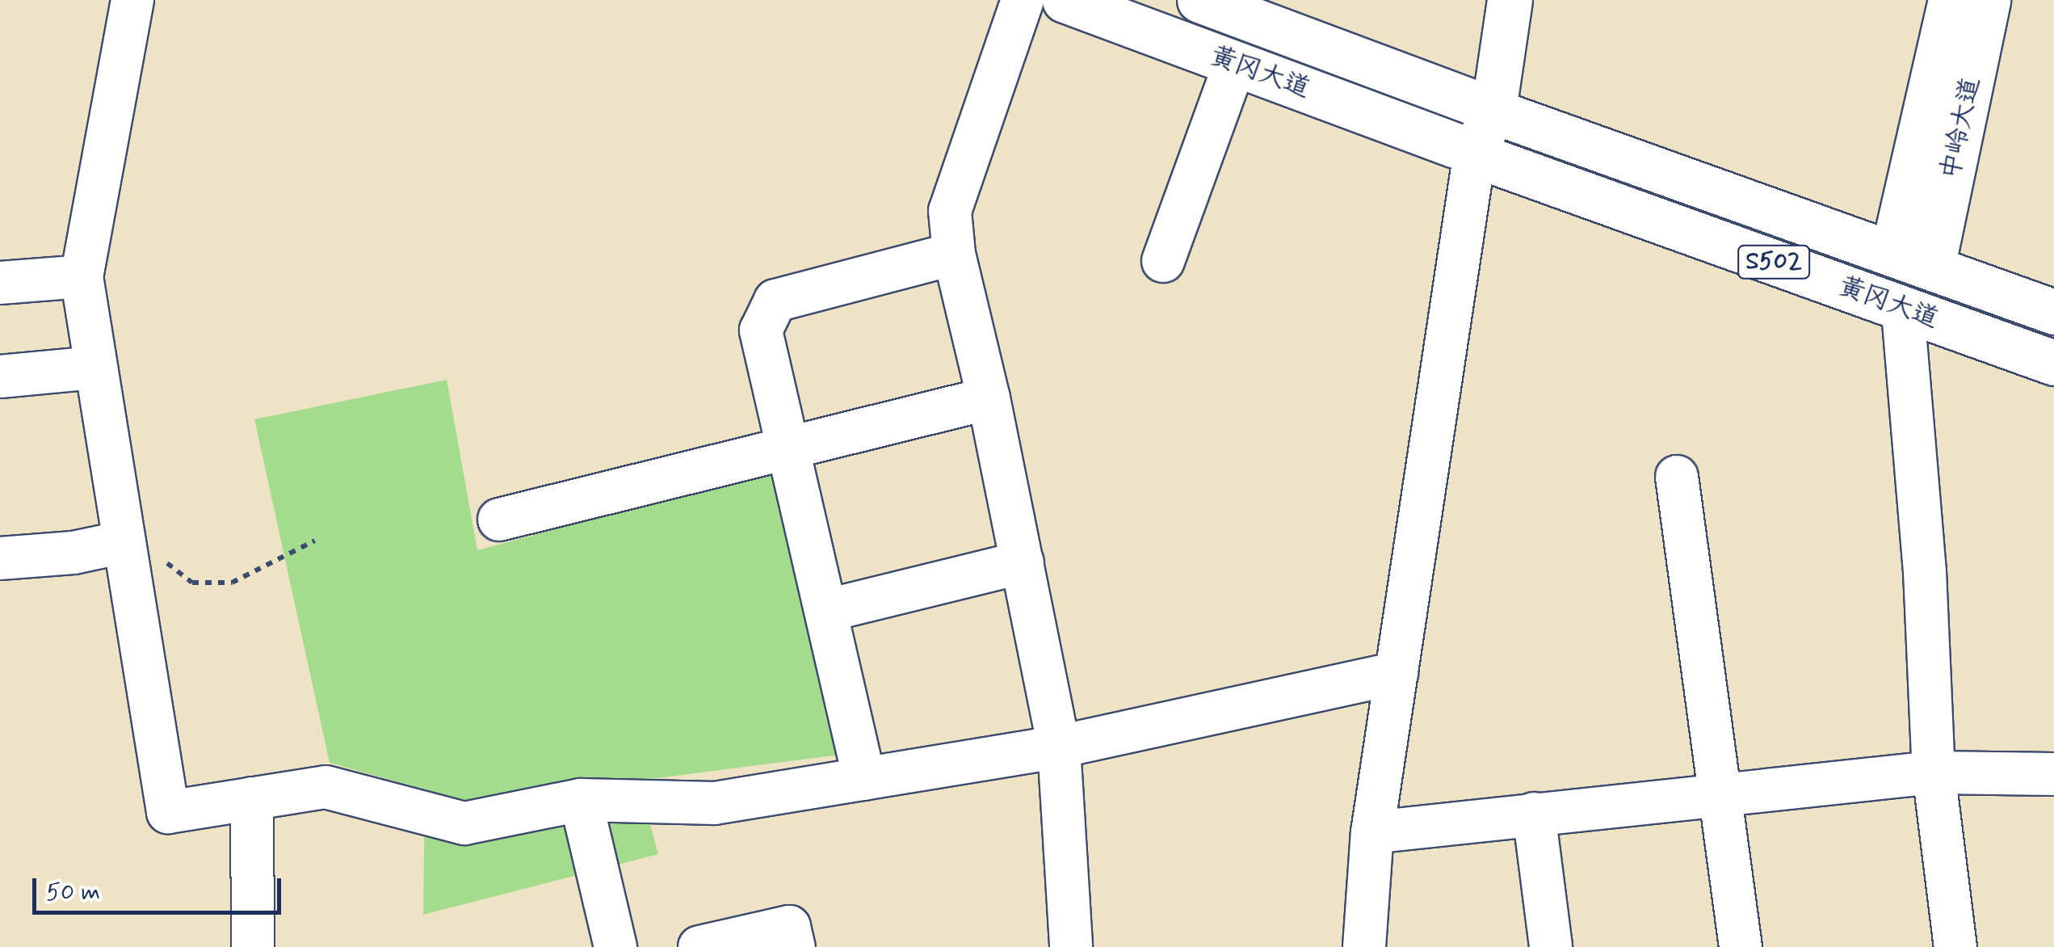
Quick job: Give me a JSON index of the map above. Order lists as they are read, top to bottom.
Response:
{
  "streets": {
    "main road": ["黄冈大道", "中岭大道", "S502"]
  },
  "scale_bar": "50 m"
}
